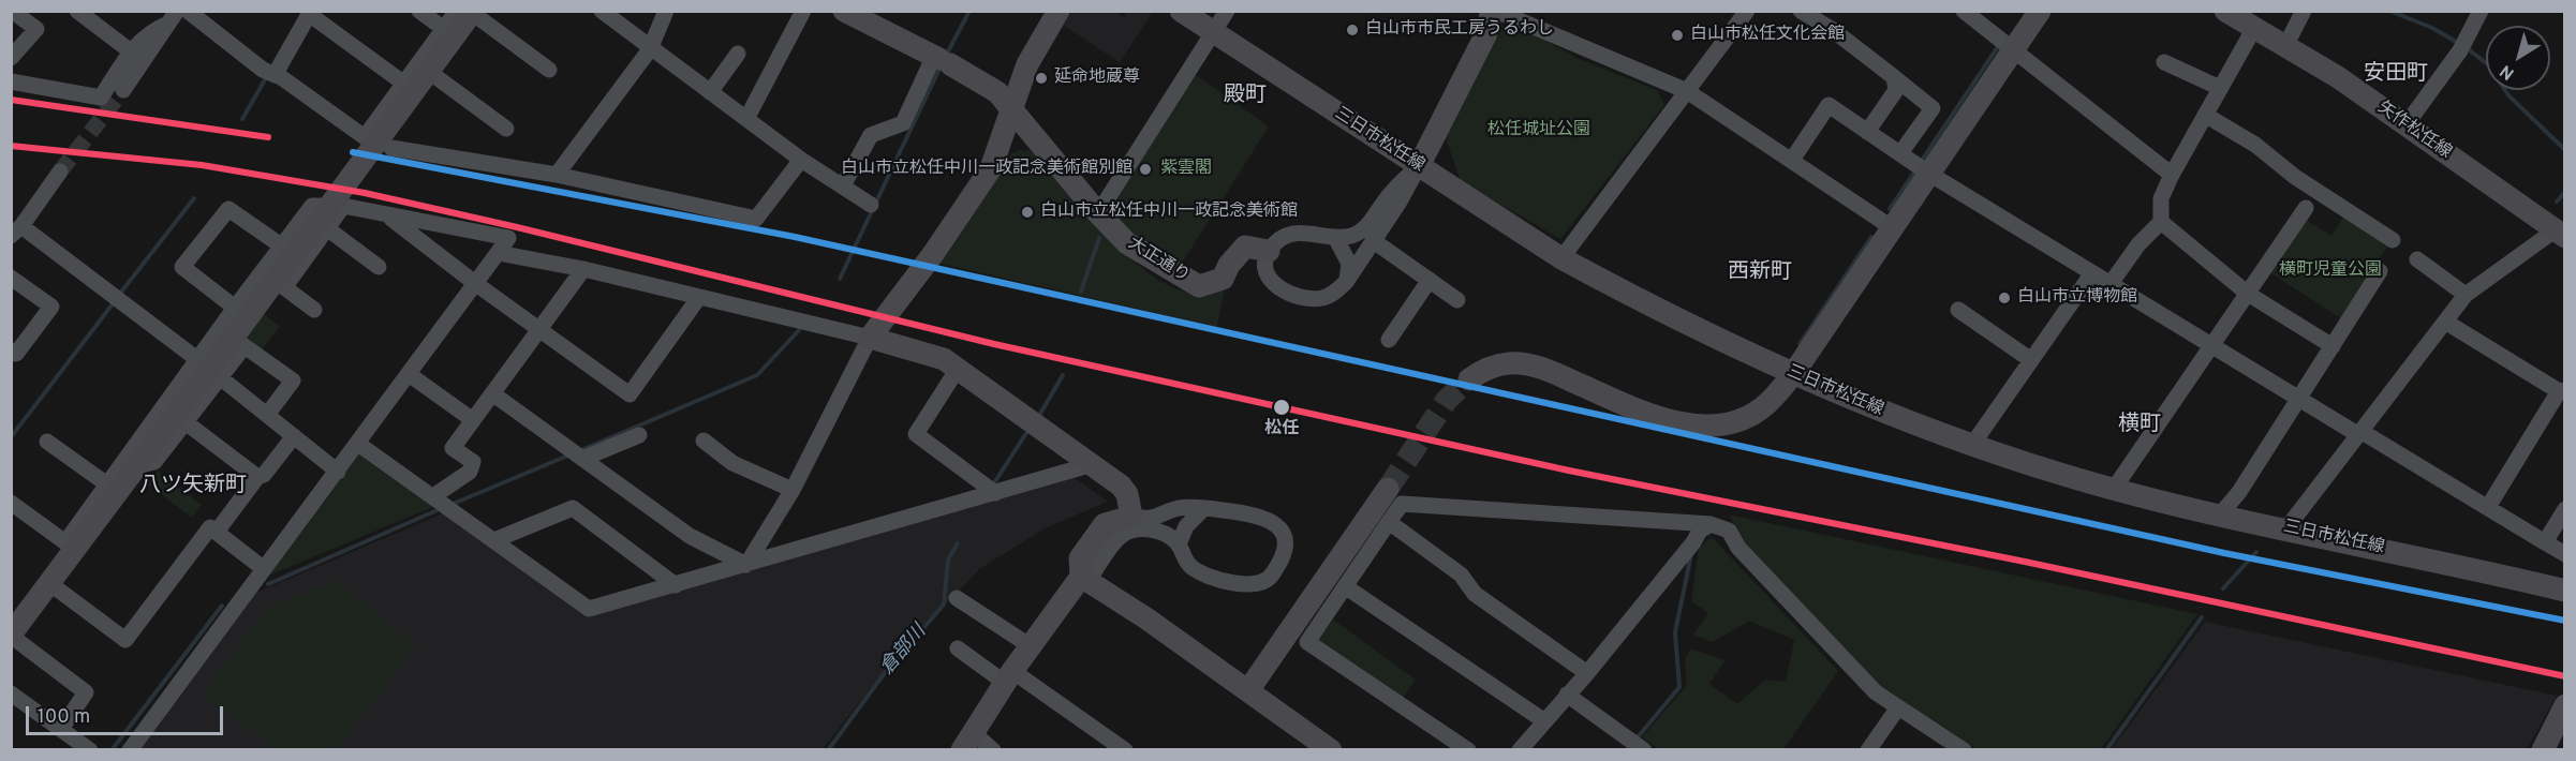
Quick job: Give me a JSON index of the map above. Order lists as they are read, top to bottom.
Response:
{
  "streets": {
    "street": ["矢作松任線", "三日市松任線", "大正通り"]
  },
  "districts": [
    "安田町",
    "殿町",
    "西新町",
    "横町",
    "八ツ矢新町"
  ],
  "water": ["倉部川"],
  "parks": ["松任城址公園", "紫雲閣", "横町児童公園"],
  "places": [
    "白山市市民工房うるわし",
    "白山市松任文化会館",
    "延命地蔵尊",
    "白山市立松任中川一政記念美術館別館",
    "白山市立松任中川一政記念美術館",
    "白山市立博物館",
    "松任"
  ],
  "scale_bar": "100 m",
  "north": "bottom left"
}
